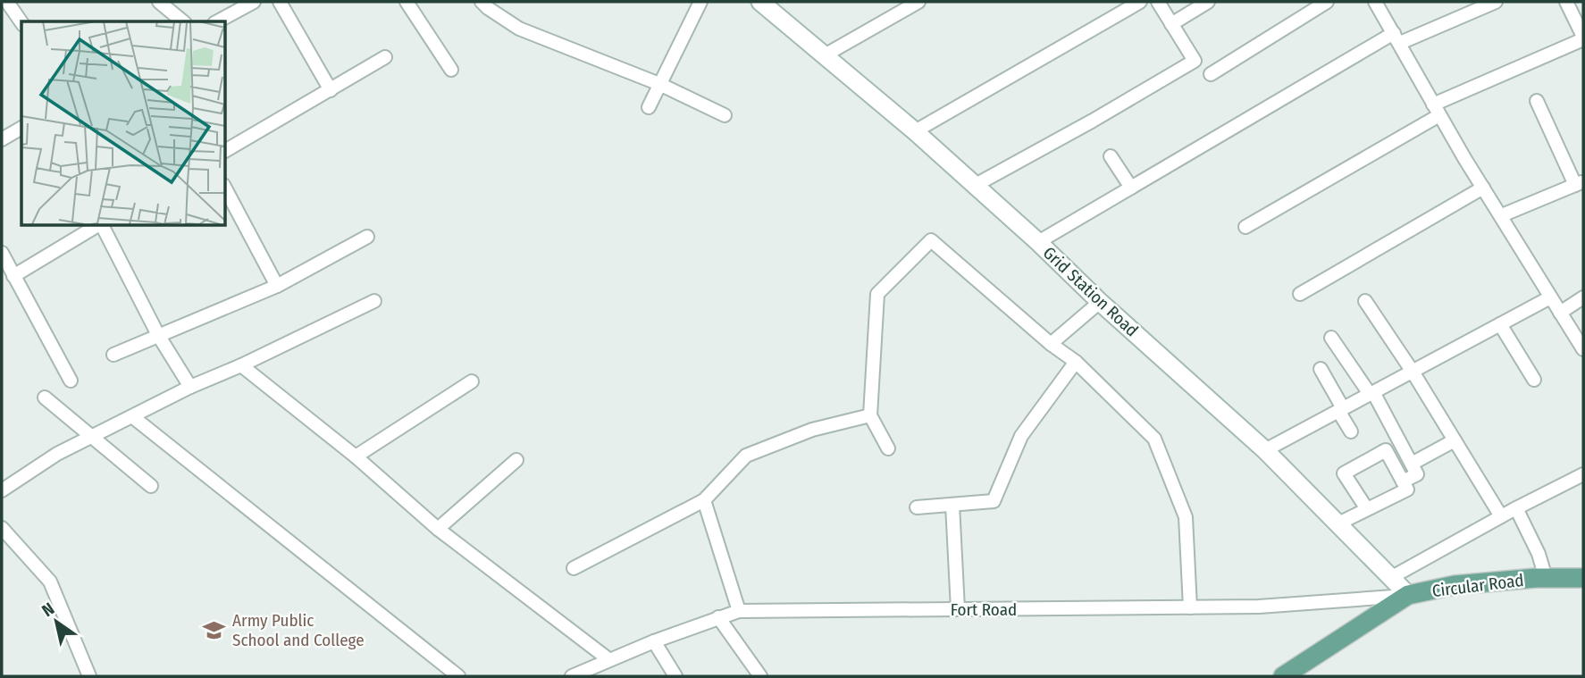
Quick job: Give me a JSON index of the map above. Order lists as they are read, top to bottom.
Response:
{
  "streets": {
    "main road": ["Grid Station Road", "Circular Road"],
    "street": ["Fort Road"]
  },
  "crossings": [
    ["Grid Station Road", "Circular Road"],
    ["Grid Station Road", "Fort Road"],
    ["Circular Road", "Fort Road"]
  ],
  "places": {
    "school or university": ["Army Public School and College"]
  },
  "north": "top left"
}
